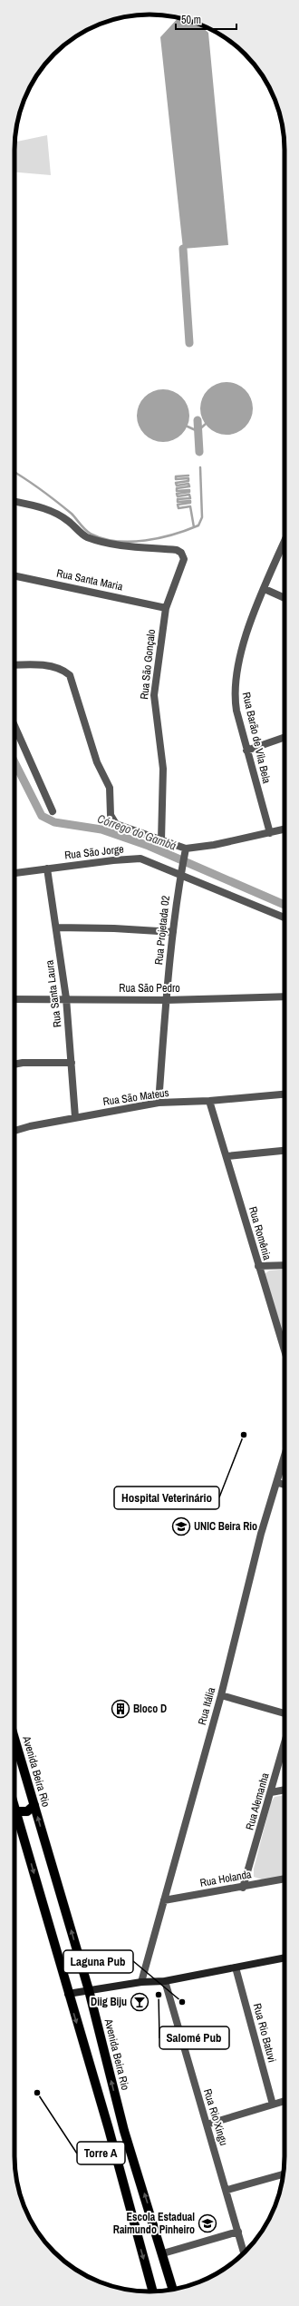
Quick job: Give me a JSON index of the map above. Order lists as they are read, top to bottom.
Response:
{
  "streets": {
    "main road": ["Avenida Beira Rio"],
    "street": [
      "Rua Santa Maria",
      "Rua São Gonçalo",
      "Rua Barão de Vila Bela",
      "Rua São Jorge",
      "Rua Projetada 02",
      "Rua São Pedro",
      "Rua Santa Laura",
      "Rua São Mateus",
      "Rua Romênia",
      "Rua Itália",
      "Rua Alemanha",
      "Rua Holanda",
      "Rua Rio Batuvi",
      "Rua Rio Xingu"
    ]
  },
  "crossings": [
    ["Rua Santa Maria", "Rua São Gonçalo"],
    ["Rua São Jorge", "Rua Projetada 02"],
    ["Rua São Jorge", "Rua Santa Laura"],
    ["Rua Projetada 02", "Rua São Pedro"],
    ["Rua Projetada 02", "Rua São Mateus"],
    ["Rua São Pedro", "Rua Santa Laura"],
    ["Rua Santa Laura", "Rua São Mateus"],
    ["Rua São Mateus", "Rua Romênia"],
    ["Rua Itália", "Rua Holanda"],
    ["Rua Alemanha", "Rua Holanda"]
  ],
  "water": ["Córrego do Gambá"],
  "places": {
    "other": [
      "Hospital Veterinário",
      "Salomé Pub",
      "Laguna Pub",
      "Torre A"
    ],
    "school or university": ["UNIC Beira Rio", "Escola Estadual Raimundo Pinheiro"],
    "building": ["Bloco D"],
    "bar": ["Diig Biju"]
  },
  "scale_bar": "50 m"
}
